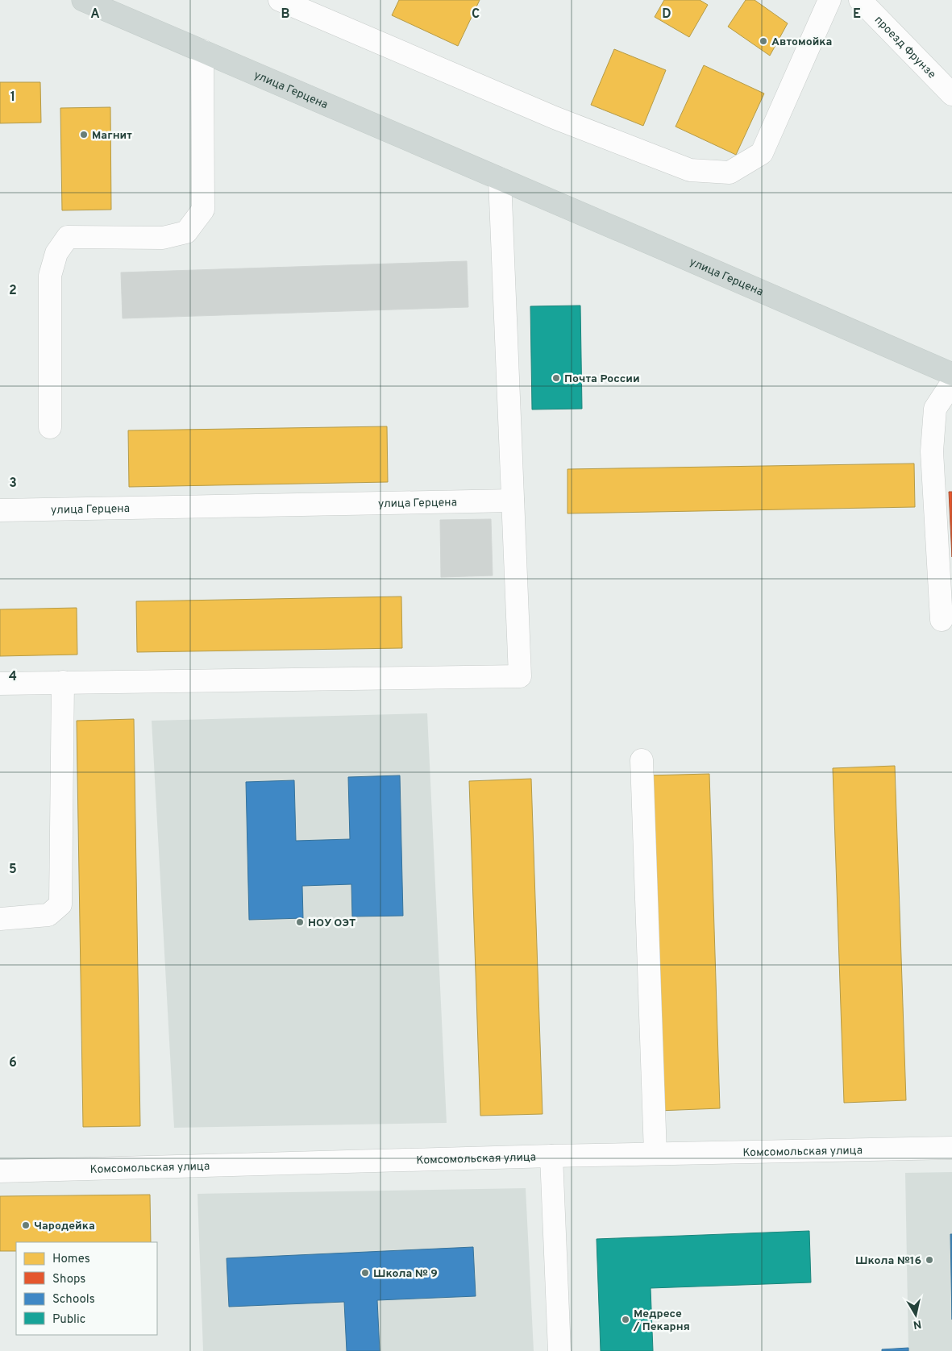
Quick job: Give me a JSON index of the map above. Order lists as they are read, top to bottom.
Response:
{
  "streets": {
    "main road": ["улица Герцена"],
    "street": ["проезд Фрунзе", "Комсомольская улица"]
  },
  "places": [
    "Автомойка",
    "Магнит",
    "Почта России",
    "НОУ ОЭТ",
    "Чародейка",
    "Школа №16",
    "Школа № 9",
    "Медресе / Пекарня"
  ],
  "legend": [
    "Homes",
    "Shops",
    "Schools",
    "Public"
  ],
  "north": "bottom",
  "grid": {
    "columns": [
      "A",
      "B",
      "C",
      "D",
      "E"
    ],
    "rows": [
      "1",
      "2",
      "3",
      "4",
      "5",
      "6"
    ]
  }
}
